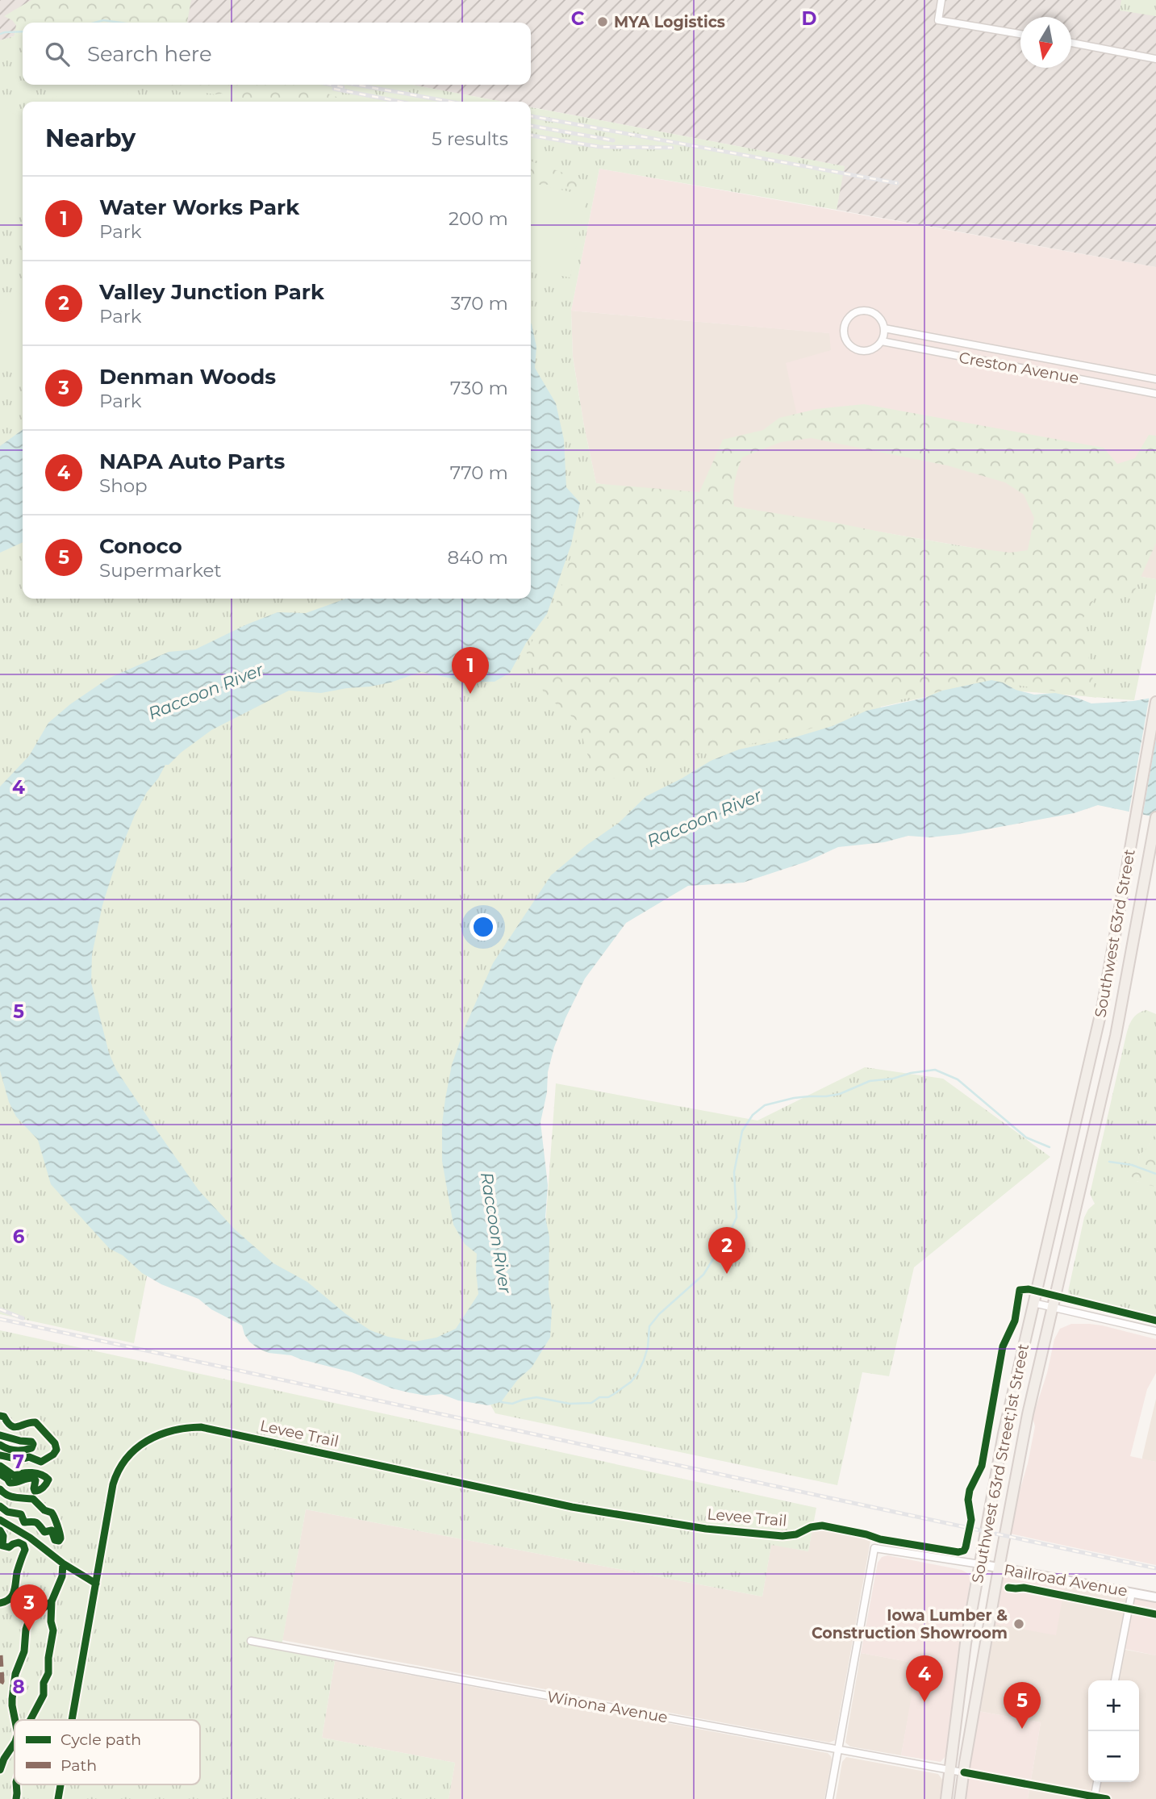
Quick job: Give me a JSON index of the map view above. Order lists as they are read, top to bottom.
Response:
{
  "streets": {
    "main road": ["Southwest 63rd Street", "Southwest 63rd Street;1st Street", "Railroad Avenue"],
    "street": ["Creston Avenue", "Winona Avenue"],
    "cycle path": ["Levee Trail"]
  },
  "crossings": [
    ["Southwest 63rd Street", "Southwest 63rd Street;1st Street"],
    ["Southwest 63rd Street;1st Street", "Railroad Avenue"],
    ["Southwest 63rd Street;1st Street", "Winona Avenue"],
    ["Railroad Avenue", "Winona Avenue"]
  ],
  "water": ["Raccoon River"],
  "places": ["MYA Logistics", "Iowa Lumber & Construction Showroom"],
  "legend": ["Cycle path", "Path"],
  "north": "bottom",
  "page": {
    "search": "Search here",
    "heading": ["Nearby", "5 results"],
    "list": [
      {
        "mark": "1",
        "name": "Water Works Park",
        "note": "Park",
        "value": "200 m"
      },
      {
        "mark": "2",
        "name": "Valley Junction Park",
        "note": "Park",
        "value": "370 m"
      },
      {
        "mark": "3",
        "name": "Denman Woods",
        "note": "Park",
        "value": "730 m"
      },
      {
        "mark": "4",
        "name": "NAPA Auto Parts",
        "note": "Shop",
        "value": "770 m"
      },
      {
        "mark": "5",
        "name": "Conoco",
        "note": "Supermarket",
        "value": "840 m"
      }
    ],
    "pins": [
      "1",
      "2",
      "3",
      "4",
      "5"
    ],
    "map_buttons": ["+", "−"]
  },
  "grid": {
    "columns": ["C", "D"],
    "rows": [
      "4",
      "5",
      "6",
      "7",
      "8"
    ]
  }
}
